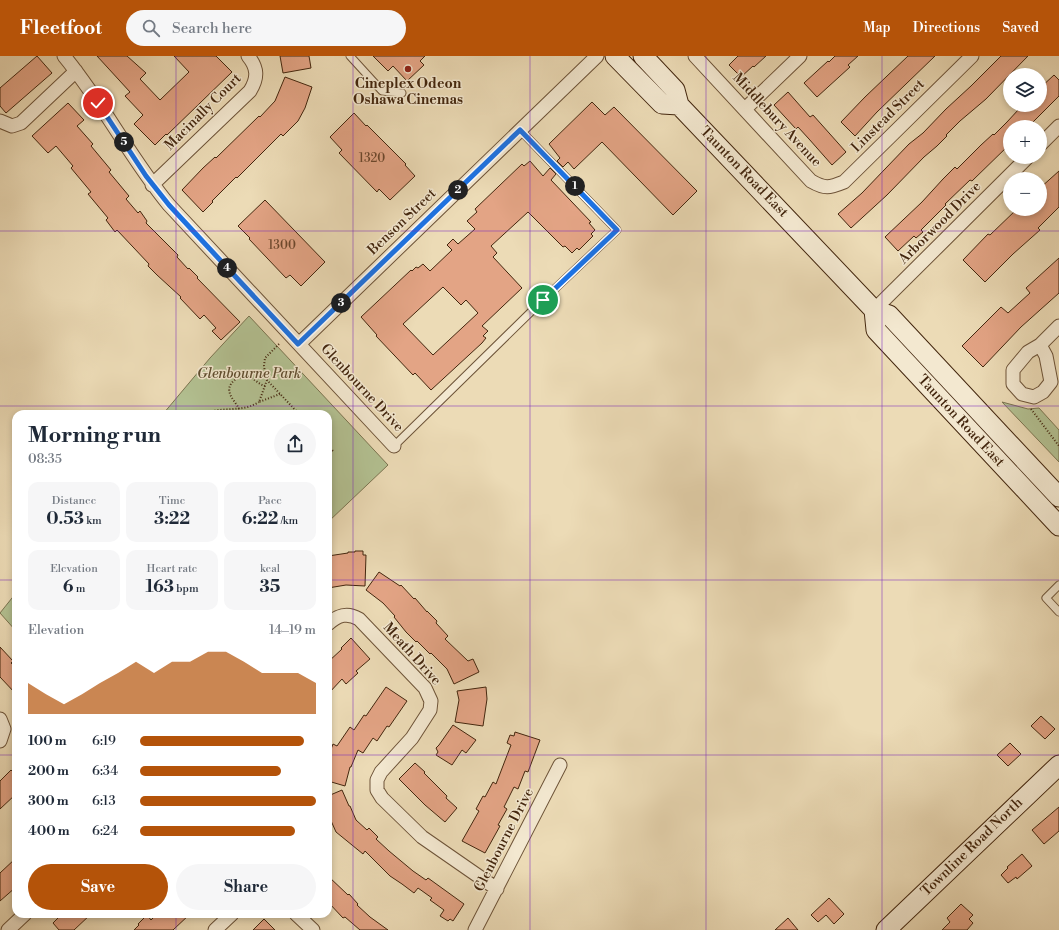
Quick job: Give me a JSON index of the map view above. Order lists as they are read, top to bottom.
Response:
{
  "streets": {
    "main road": ["Taunton Road East", "Townline Road North"],
    "street": [
      "Macinally Court",
      "Linstead Street",
      "Middlebury Avenue",
      "Benson Street",
      "Arborwood Drive",
      "Glenbourne Drive",
      "Meath Drive"
    ]
  },
  "crossings": [
    ["Macinally Court", "Glenbourne Drive"],
    ["Linstead Street", "Middlebury Avenue"],
    ["Taunton Road East", "Arborwood Drive"],
    ["Benson Street", "Glenbourne Drive"],
    ["Glenbourne Drive", "Meath Drive"]
  ],
  "parks": ["Glenbourne Park"],
  "places": ["Cineplex Odeon Oshawa Cinemas"],
  "house_numbers": ["1320", "1300"],
  "page": {
    "header": "Fleetfoot",
    "search": "Search here",
    "nav": ["Map", "Directions", "Saved"],
    "map_buttons": ["+", "−"],
    "pins": [
      "5",
      "1",
      "2",
      "4",
      "3"
    ],
    "heading": ["Morning run", "08:35"],
    "stats": [
      ["Distance", "0.53 km"],
      ["Time", "3:22"],
      ["Pace", "6:22 /km"],
      ["Elevation", "6 m"],
      ["Heart rate", "163 bpm"],
      ["kcal", "35"]
    ],
    "chart": ["Elevation", "14–19 m"],
    "list": [
      {
        "name": "100 m",
        "note": "6:19"
      },
      {
        "name": "200 m",
        "note": "6:34"
      },
      {
        "name": "300 m",
        "note": "6:13"
      },
      {
        "name": "400 m",
        "note": "6:24"
      }
    ],
    "buttons": ["Save", "Share"]
  }
}
